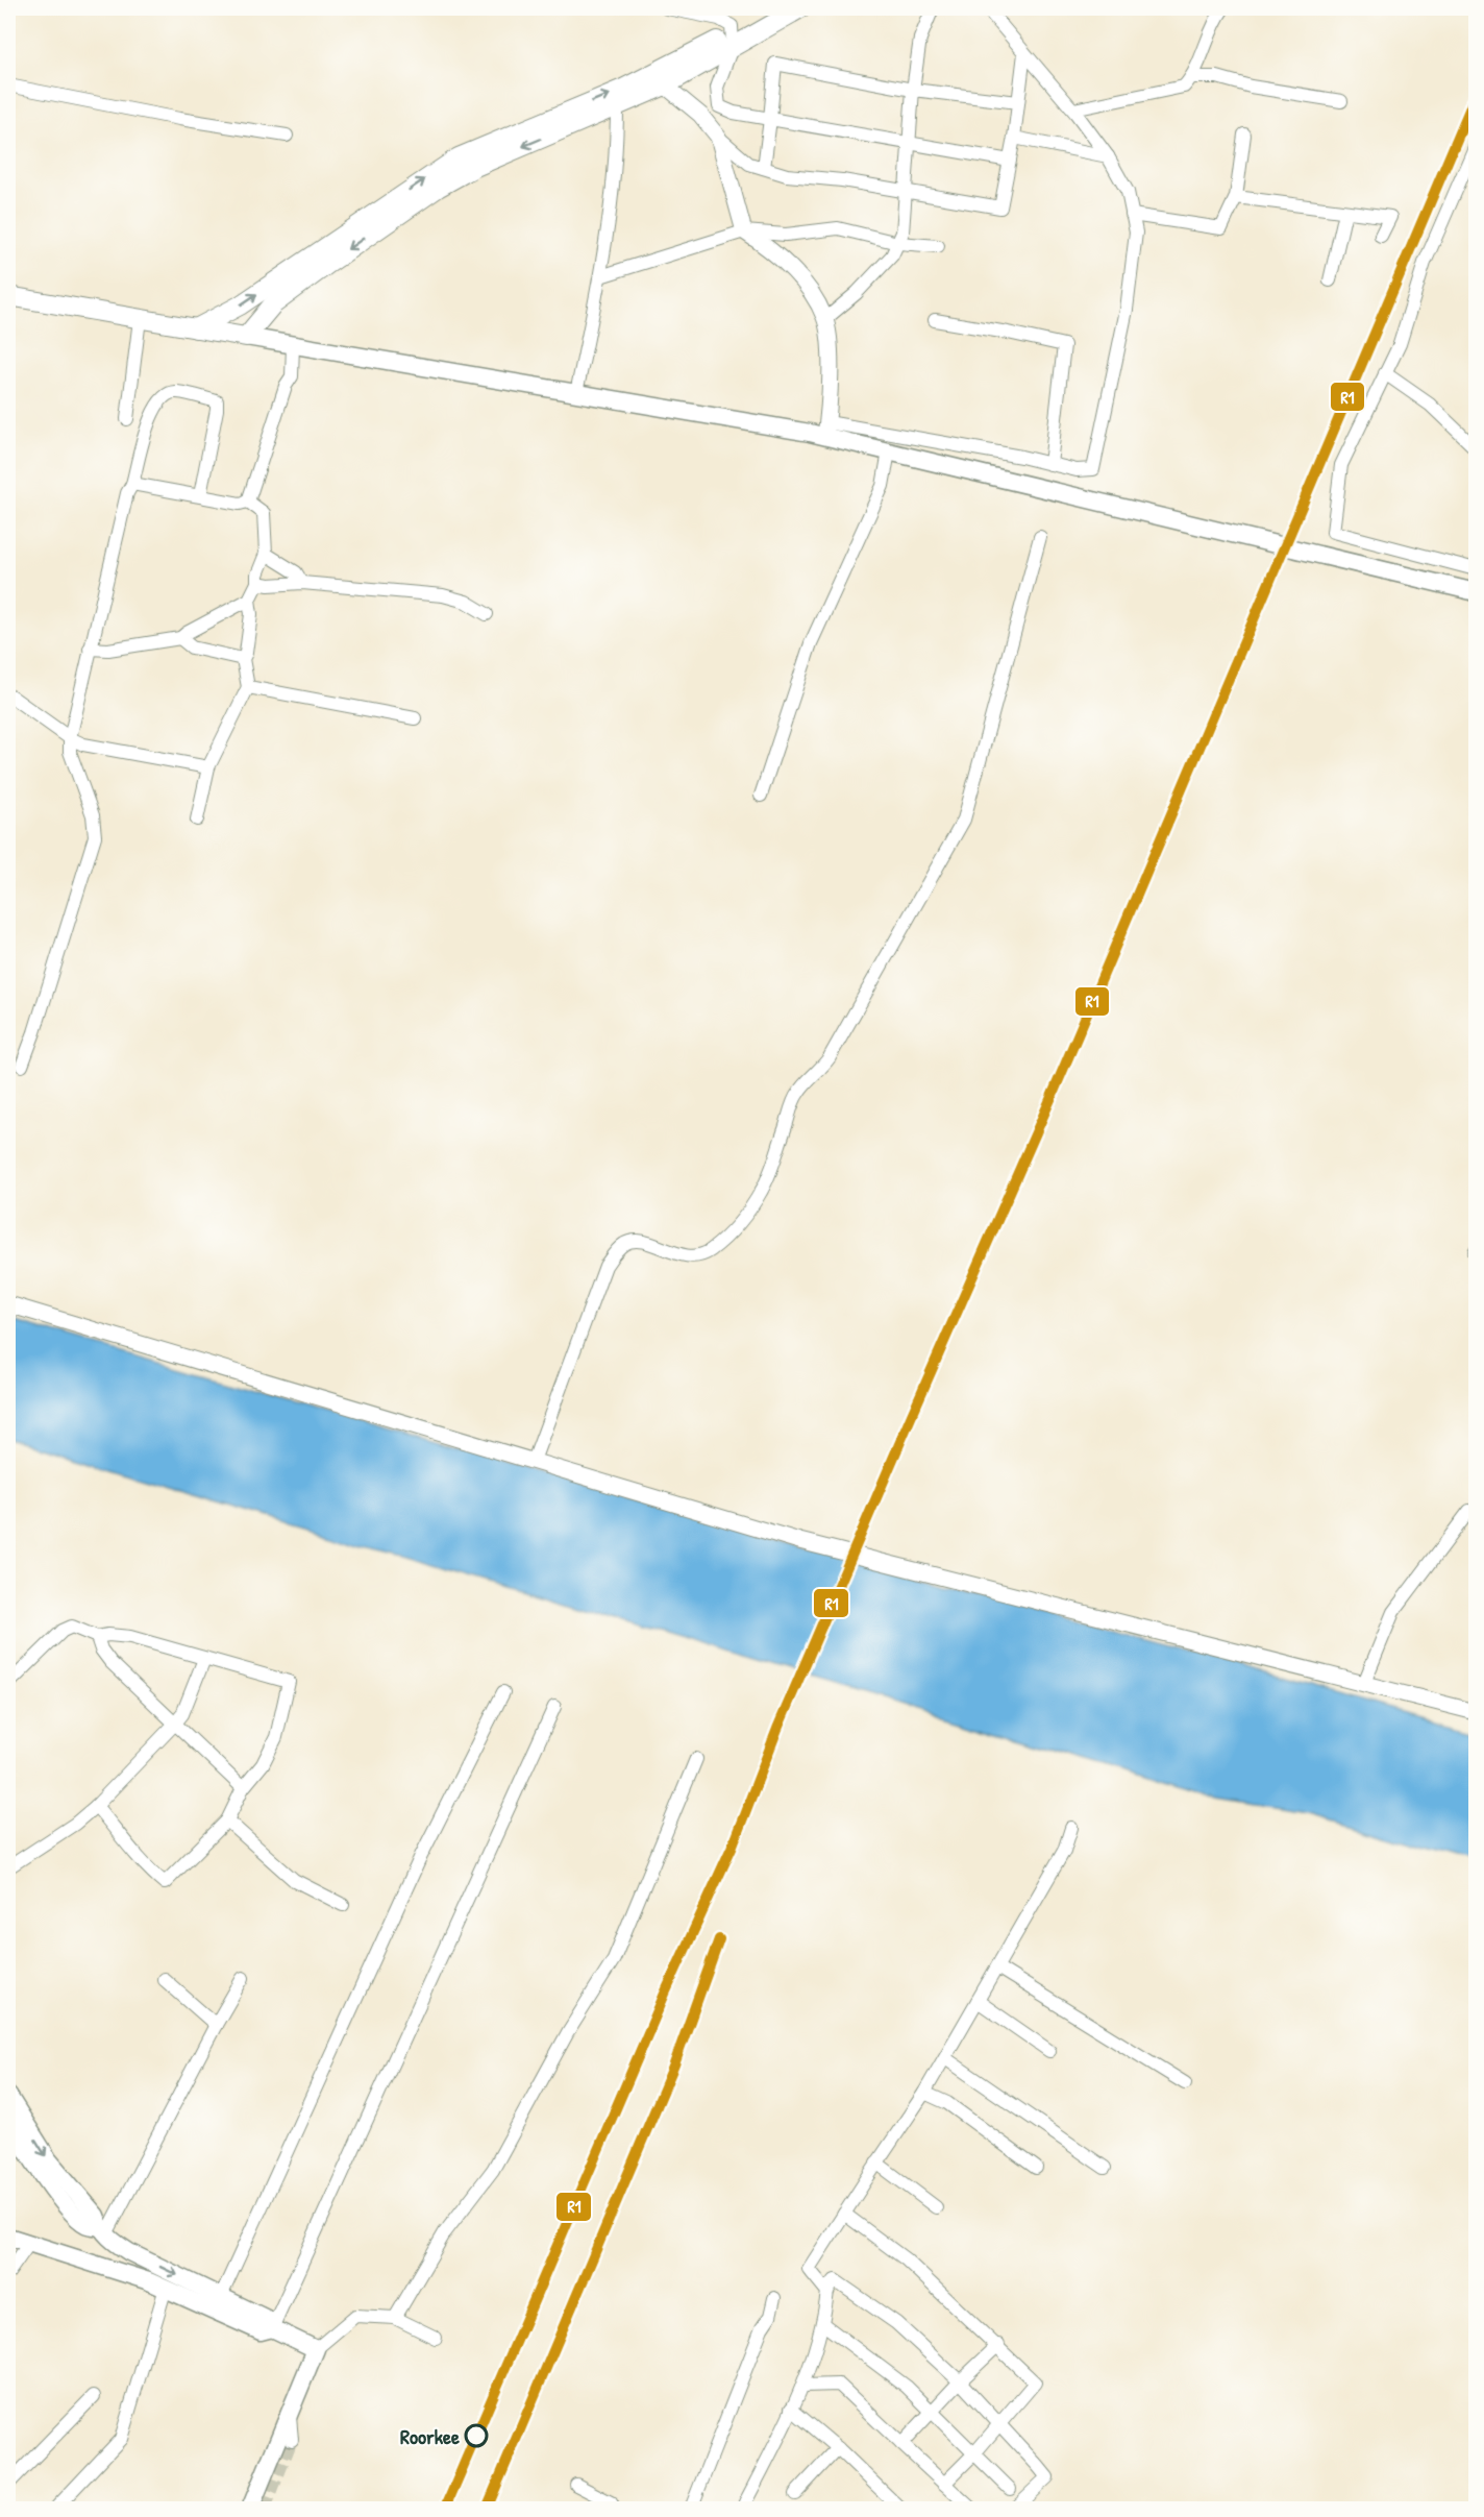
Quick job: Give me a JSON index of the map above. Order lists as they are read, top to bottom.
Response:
{
  "places": ["Roorkee"],
  "lines": ["transit line R1"]
}
